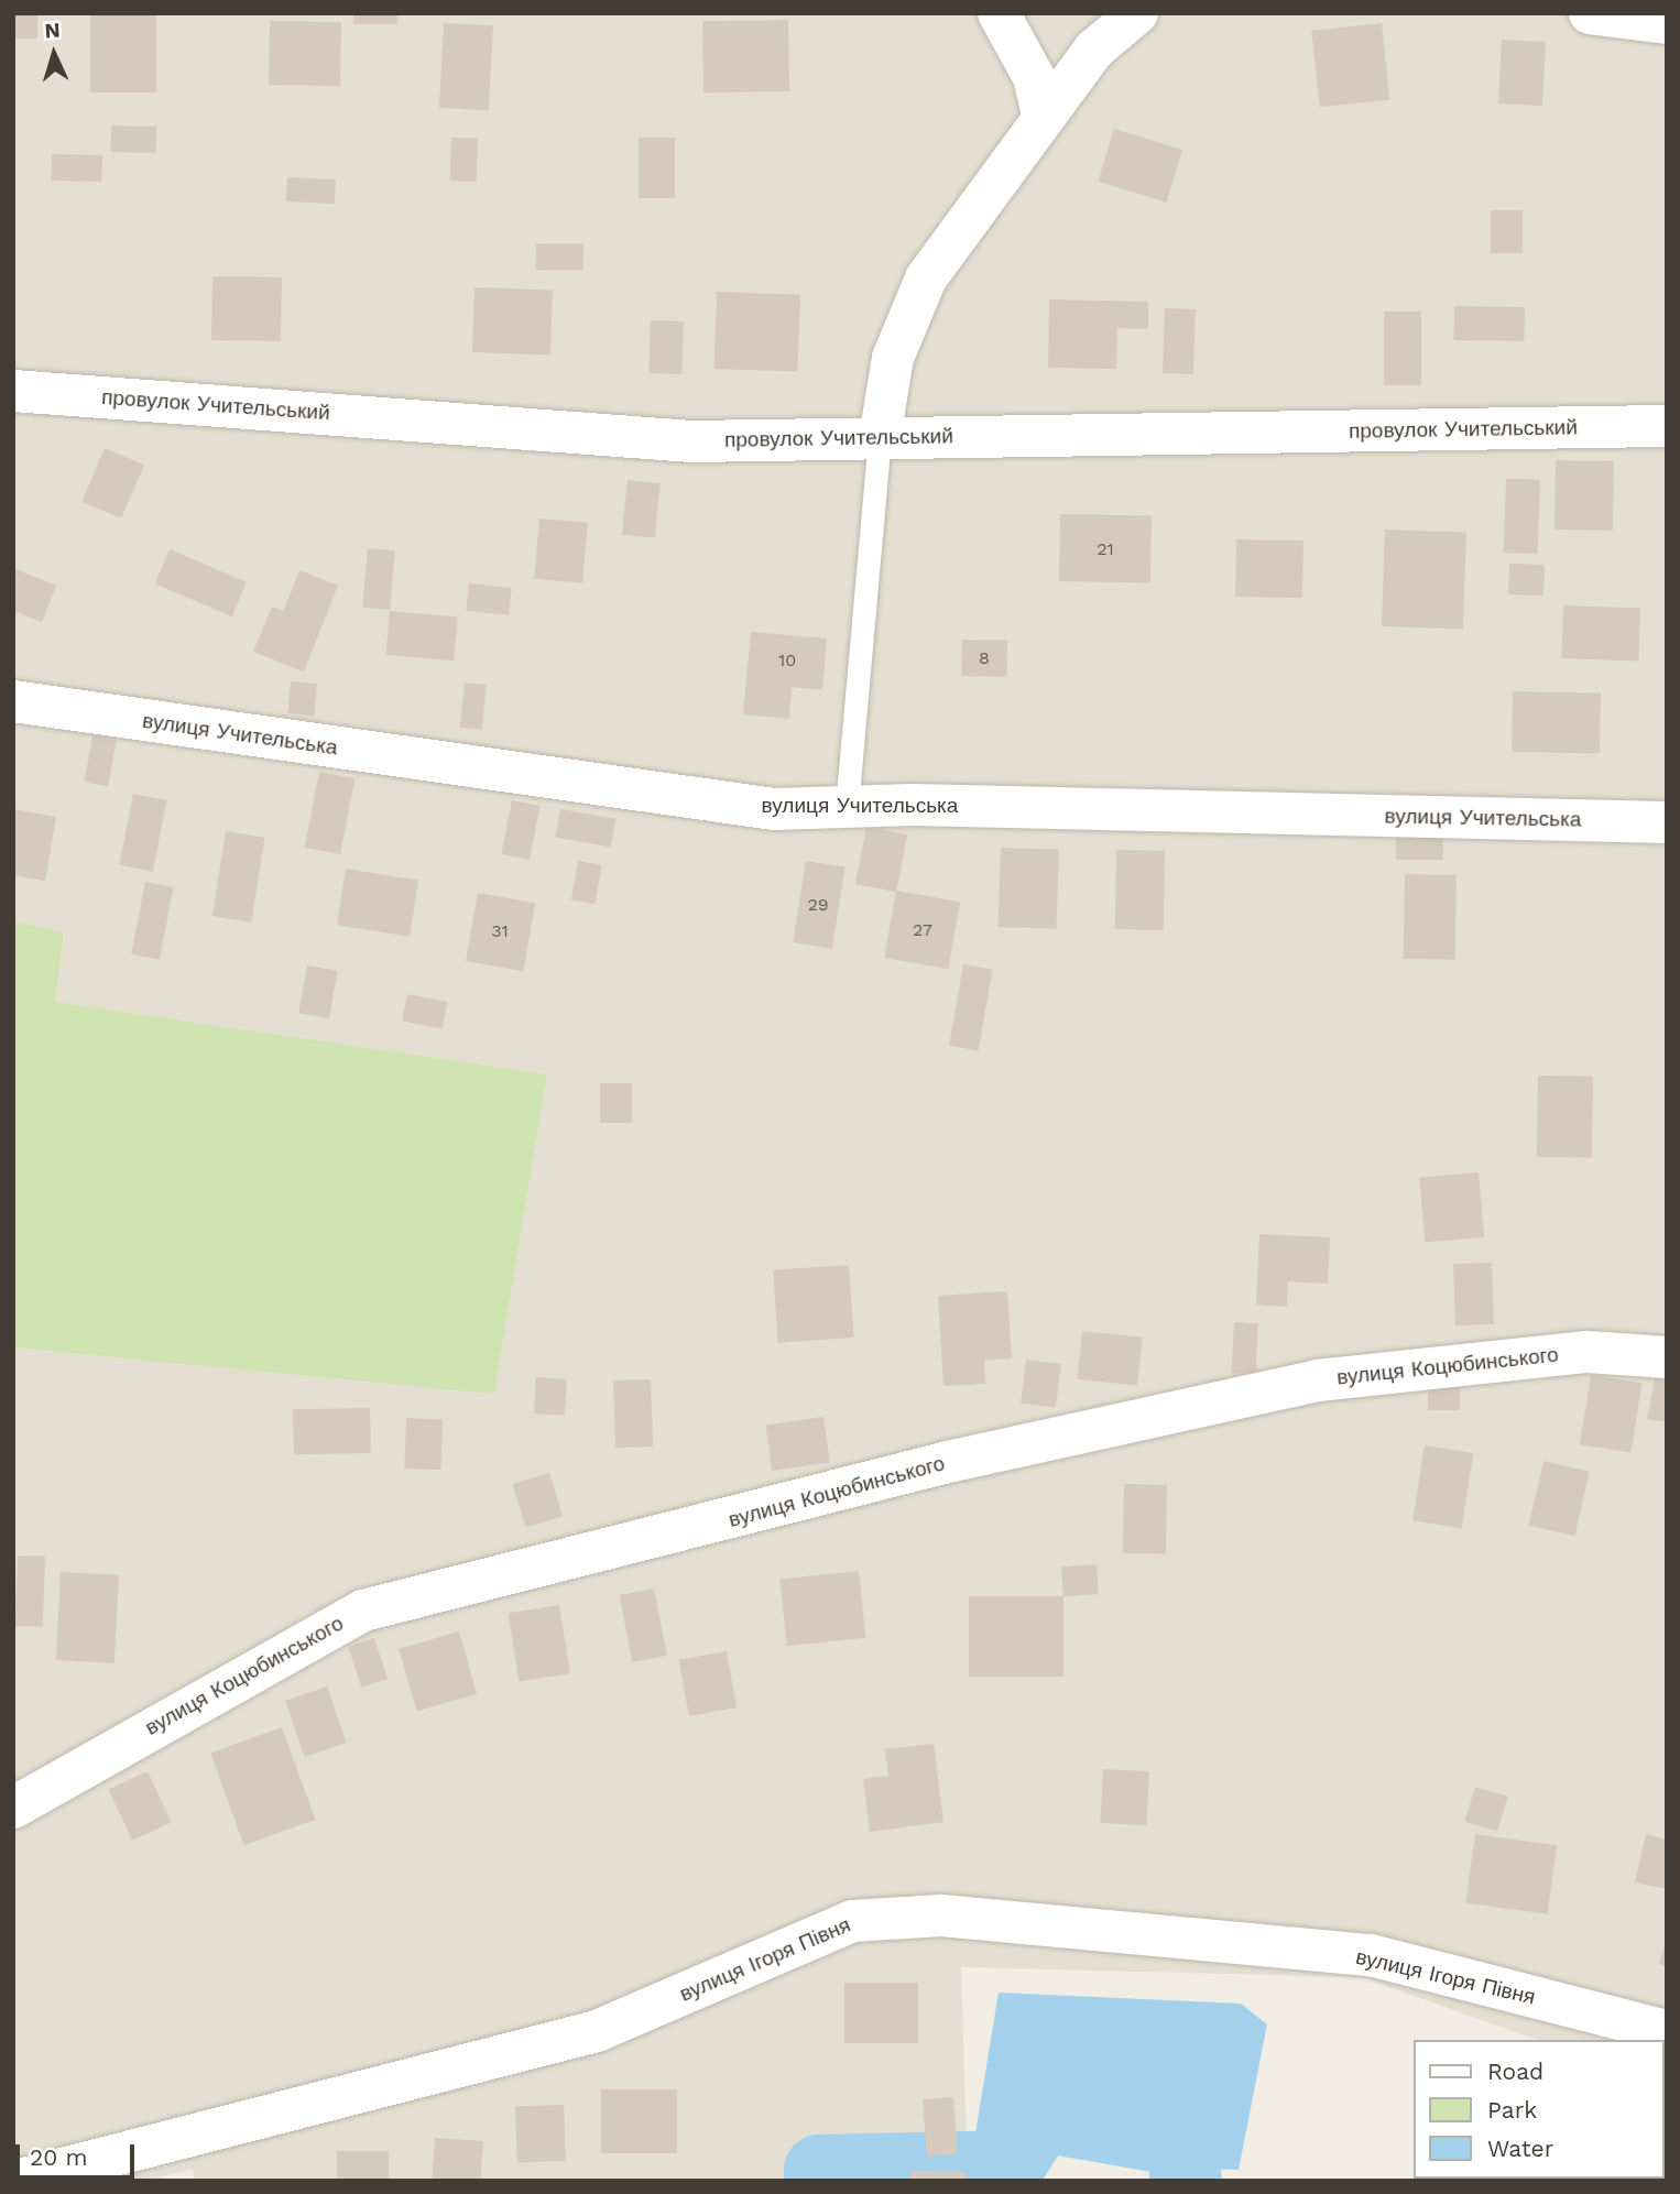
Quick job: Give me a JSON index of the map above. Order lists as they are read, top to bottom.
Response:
{
  "streets": {
    "street": [
      "провулок Учительський",
      "вулиця Учительська",
      "вулиця Коцюбинського",
      "вулиця Ігоря Півня"
    ]
  },
  "house_numbers": [
    "21",
    "8",
    "10",
    "29",
    "27",
    "31"
  ],
  "legend": ["Road", "Park", "Water"],
  "scale_bar": "20 m",
  "north": "top"
}
